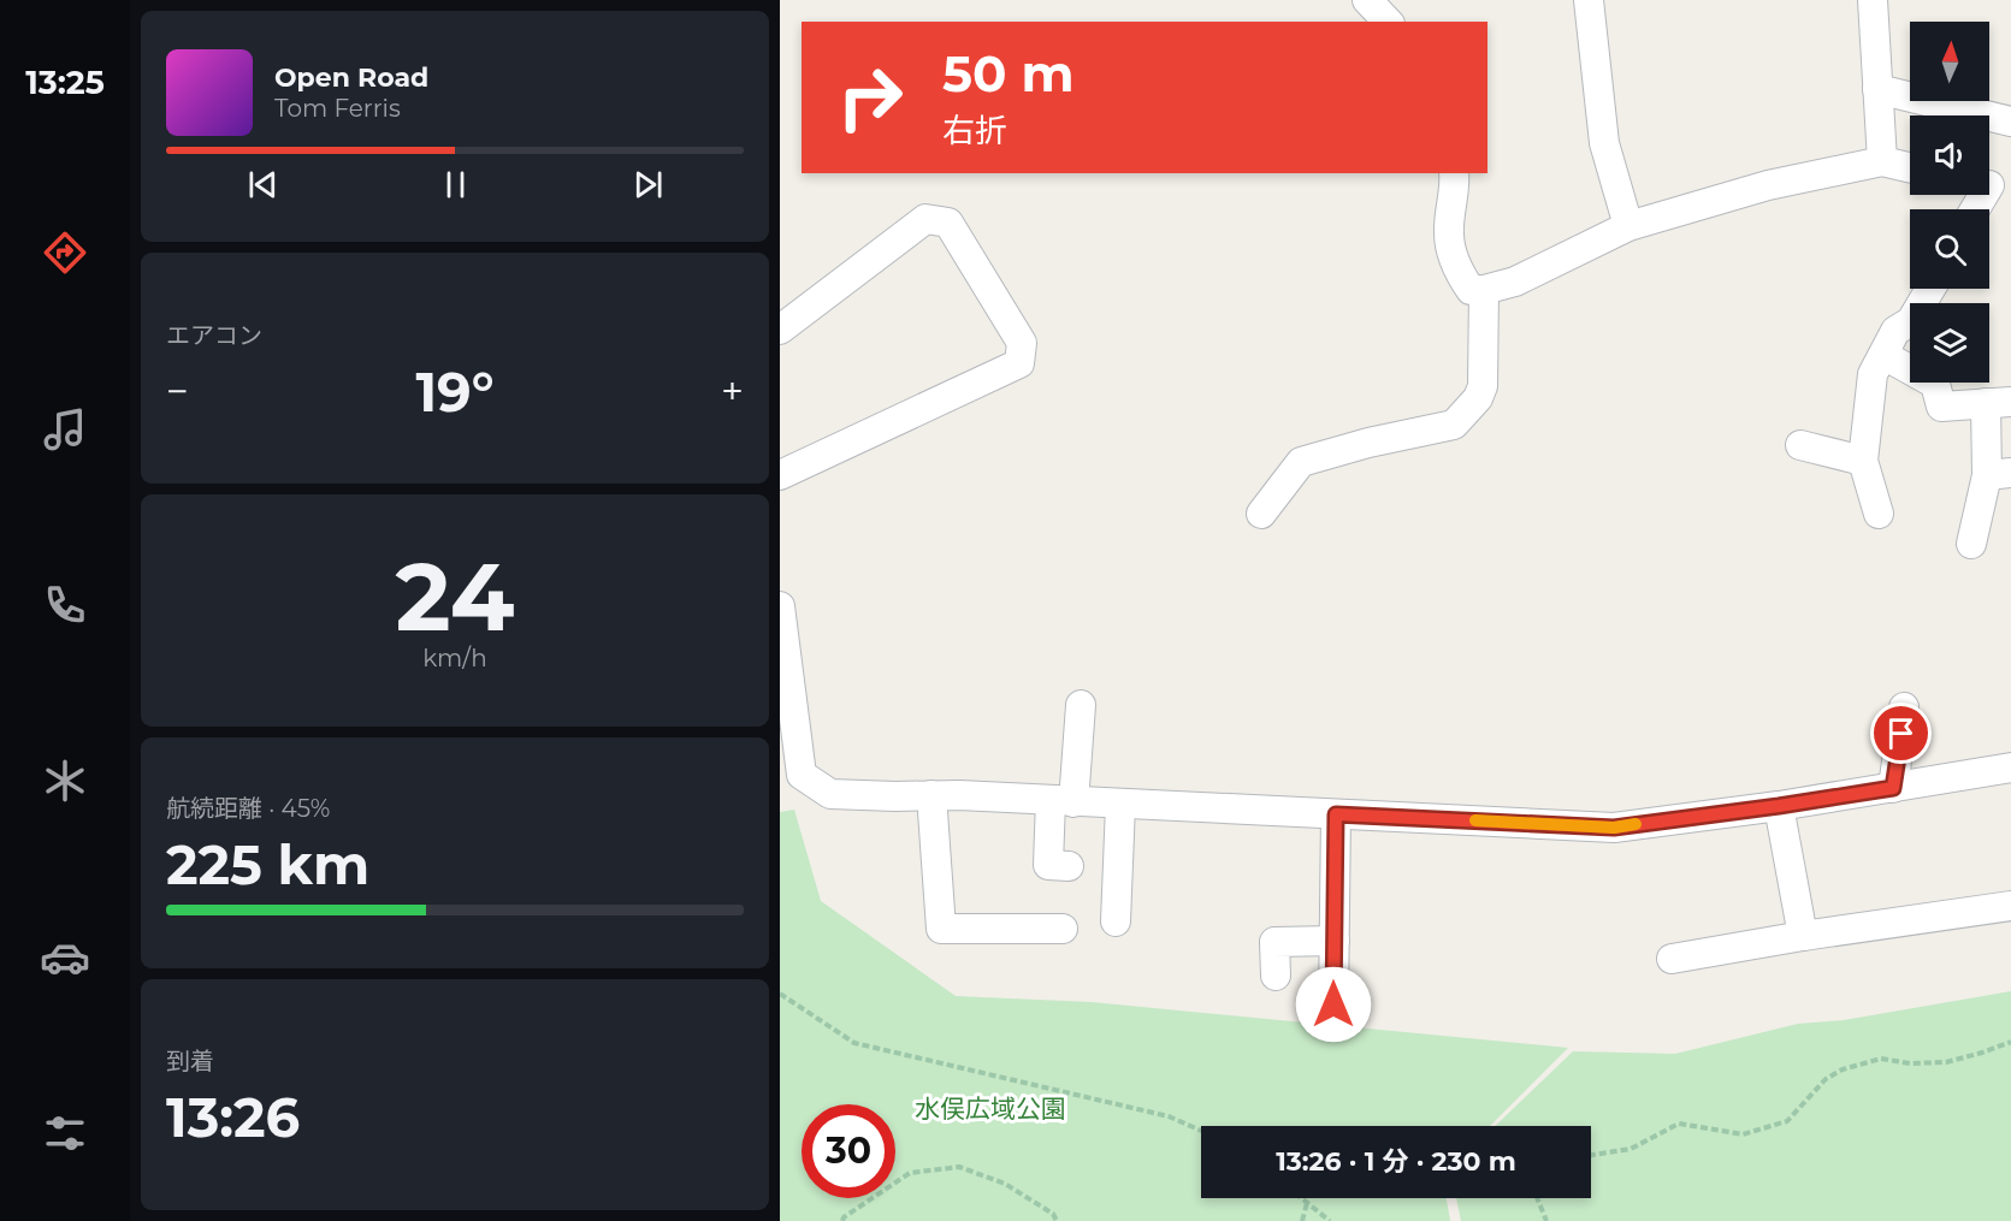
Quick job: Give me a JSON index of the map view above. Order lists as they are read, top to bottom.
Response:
{
  "parks": ["水俣広域公園"],
  "north": "top",
  "page": {
    "tabs": "13:25",
    "turn": ["50 m", "右折"],
    "song": ["Open Road", "Tom Ferris"],
    "tile": [
      "エアコン",
      ["24", "km/h"],
      ["航続距離 · 45%", "225 km"],
      ["到着", "13:26"]
    ],
    "heat": ["−", "19°", "+"],
    "limit": "30",
    "trip": "13:26 · 1 分 · 230 m"
  }
}
